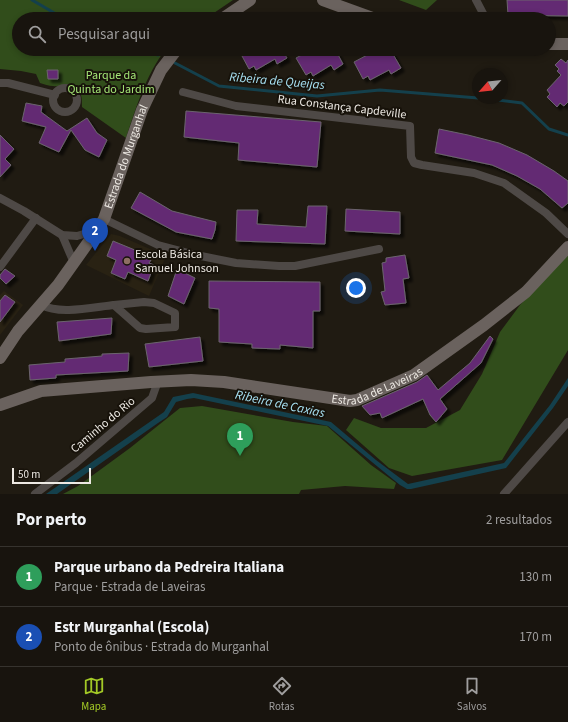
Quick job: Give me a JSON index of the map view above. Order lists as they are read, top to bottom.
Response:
{
  "streets": {
    "street": [
      "Rua Constança Capdeville",
      "Estrada do Murganhal",
      "Estrada de Laveiras",
      "Caminho do Rio"
    ]
  },
  "crossings": [
    ["Estrada de Laveiras", "Caminho do Rio"]
  ],
  "water": ["Ribeira de Queijas", "Ribeira de Caxias"],
  "parks": ["Parque da Quinta do Jardim"],
  "places": ["Escola Básica Samuel Johnson"],
  "scale_bar": "50 m",
  "north": "bottom left",
  "page": {
    "search": "Pesquisar aqui",
    "pins": ["2", "1"],
    "scale": "50 m",
    "heading": ["Por perto", "2 resultados"],
    "list": [
      {
        "mark": "1",
        "name": "Parque urbano da Pedreira Italiana",
        "note": "Parque · Estrada de Laveiras",
        "value": "130 m"
      },
      {
        "mark": "2",
        "name": "Estr Murganhal (Escola)",
        "note": "Ponto de ônibus · Estrada do Murganhal",
        "value": "170 m"
      }
    ],
    "nav": ["Mapa", "Rotas", "Salvos"]
  }
}
